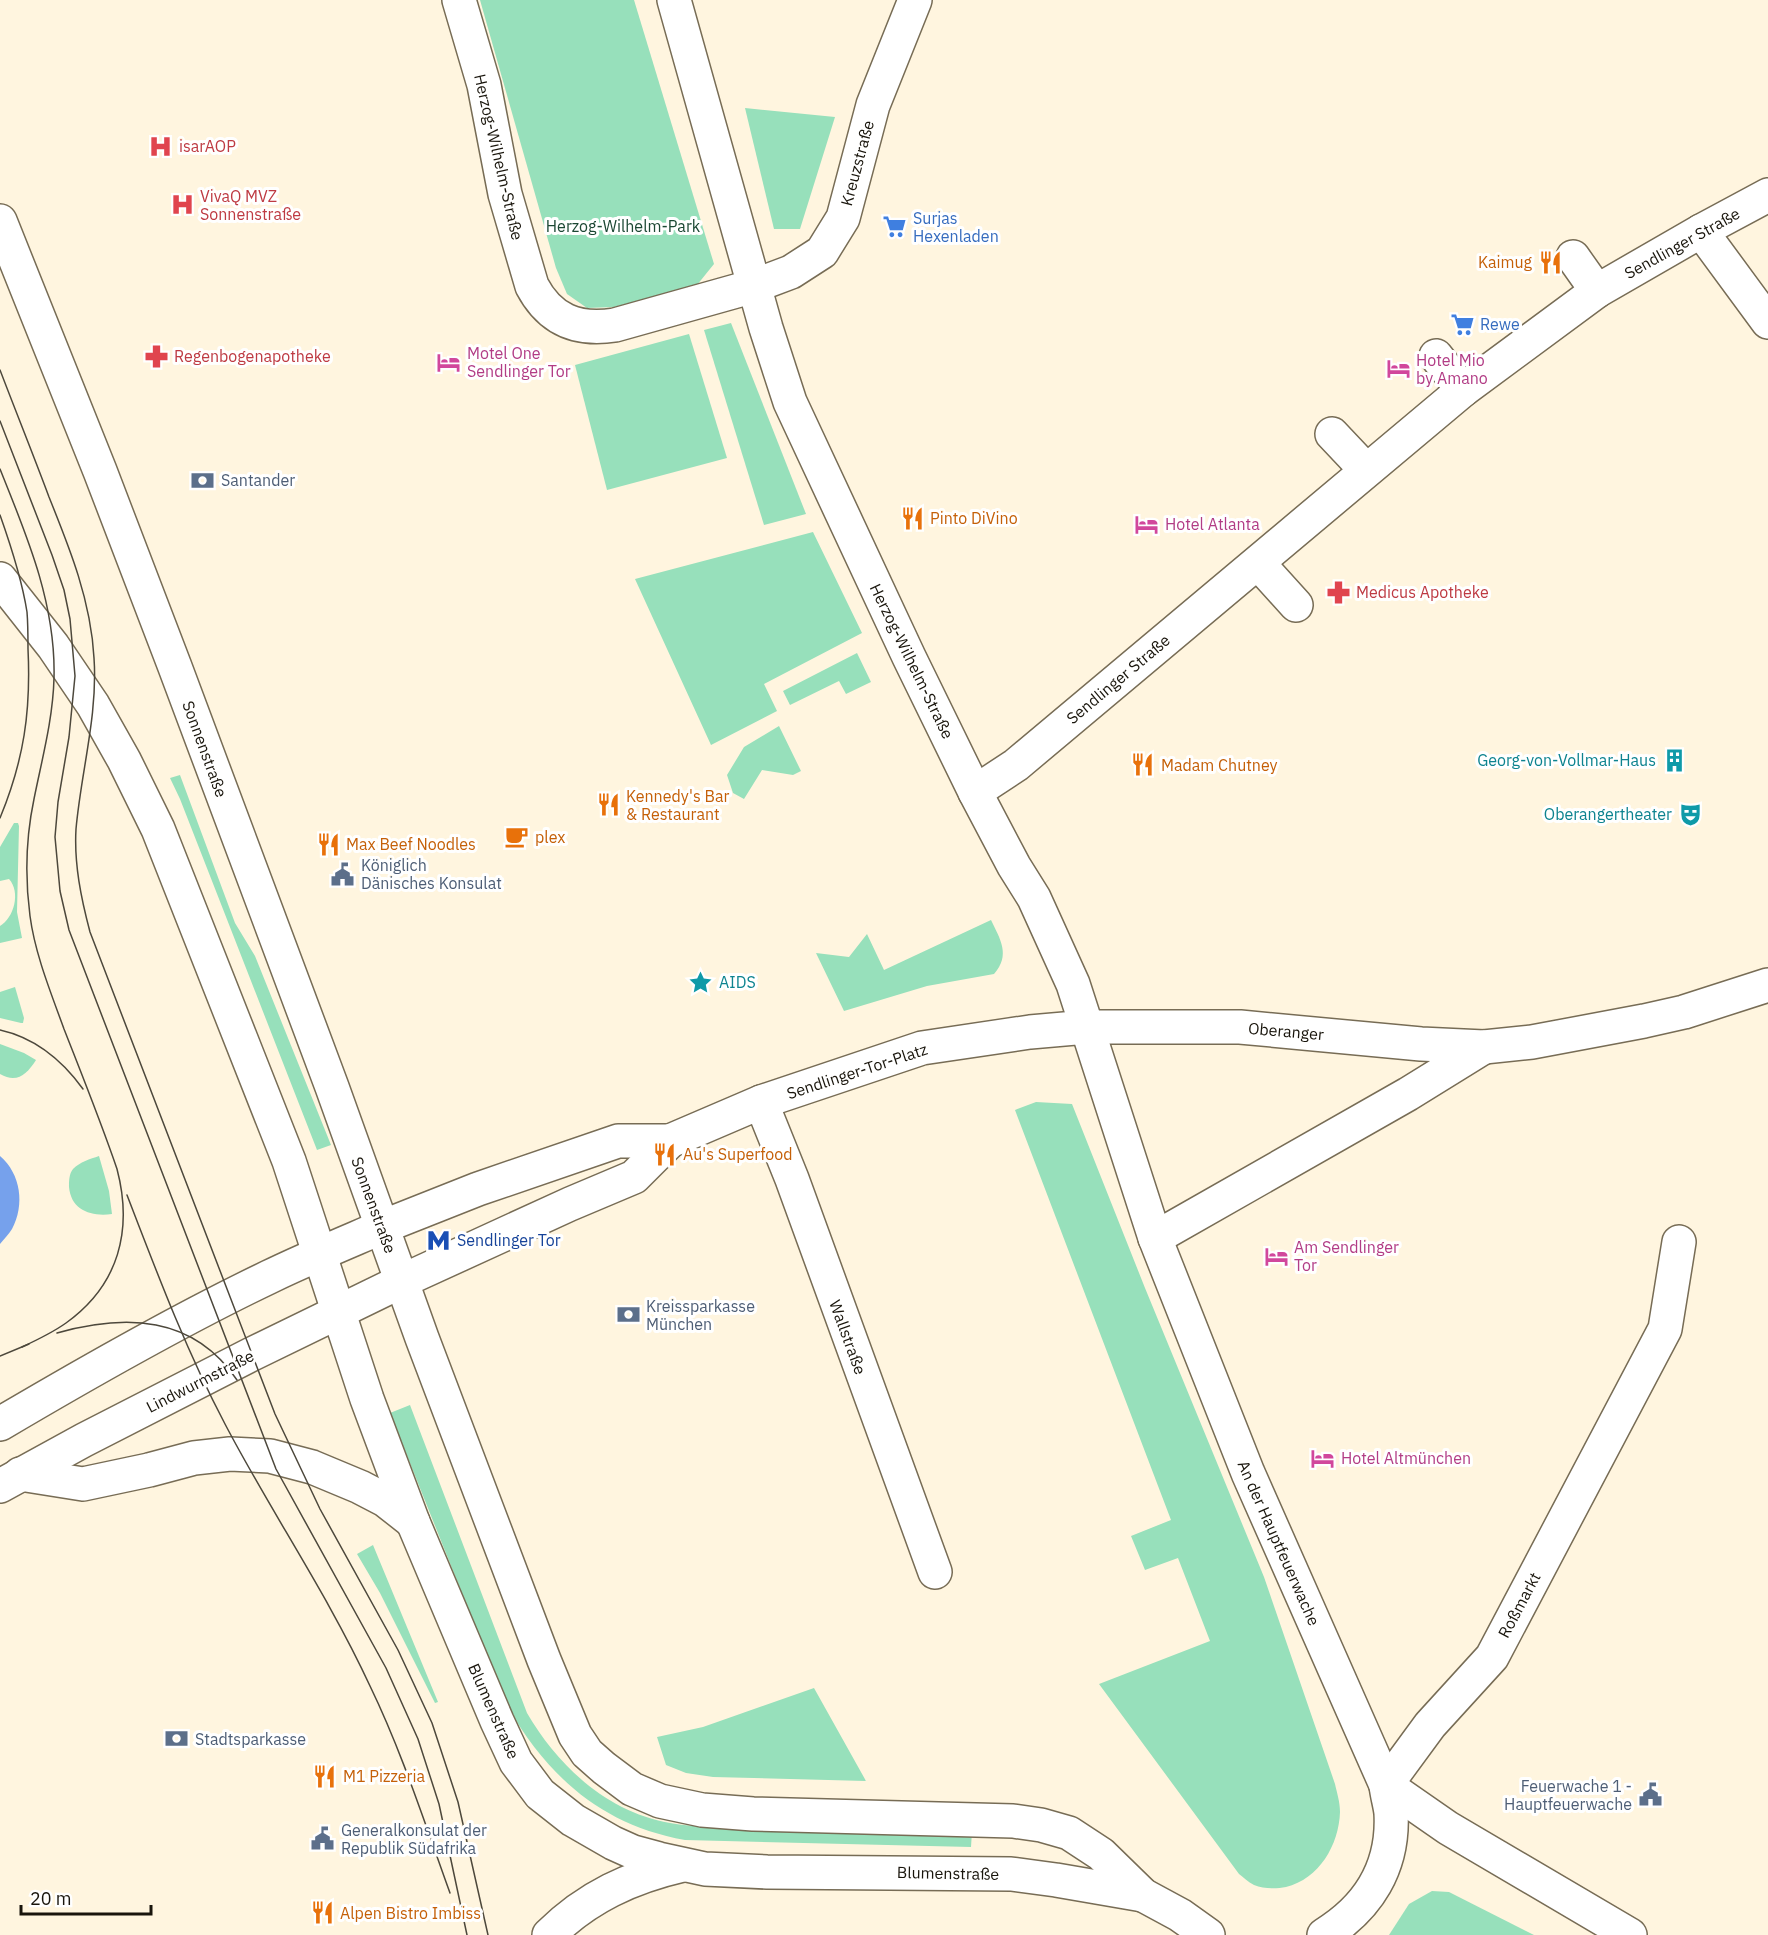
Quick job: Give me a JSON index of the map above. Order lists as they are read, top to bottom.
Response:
{
  "streets": {
    "street": [
      "Herzog-Wilhelm-Straße",
      "Kreuzstraße",
      "Sendlinger Straße",
      "Sonnenstraße",
      "Oberanger",
      "Sendlinger-Tor-Platz",
      "Wallstraße",
      "Lindwurmstraße",
      "An der Hauptfeuerwache",
      "Roßmarkt",
      "Blumenstraße"
    ]
  },
  "crossings": [
    ["Herzog-Wilhelm-Straße", "Kreuzstraße"],
    ["Herzog-Wilhelm-Straße", "Sendlinger Straße"],
    ["Herzog-Wilhelm-Straße", "Oberanger"],
    ["Herzog-Wilhelm-Straße", "Sendlinger-Tor-Platz"],
    ["Herzog-Wilhelm-Straße", "An der Hauptfeuerwache"],
    ["Sonnenstraße", "Sendlinger-Tor-Platz"],
    ["Sonnenstraße", "Lindwurmstraße"],
    ["Sonnenstraße", "Blumenstraße"],
    ["Oberanger", "Sendlinger-Tor-Platz"],
    ["Oberanger", "An der Hauptfeuerwache"],
    ["Sendlinger-Tor-Platz", "Wallstraße"],
    ["Sendlinger-Tor-Platz", "Lindwurmstraße"],
    ["Sendlinger-Tor-Platz", "An der Hauptfeuerwache"],
    ["Sendlinger-Tor-Platz", "Blumenstraße"],
    ["Lindwurmstraße", "Blumenstraße"],
    ["An der Hauptfeuerwache", "Roßmarkt"]
  ],
  "parks": ["Herzog-Wilhelm-Park"],
  "places": {
    "hospital": ["isarAOP", "VivaQ MVZ Sonnenstraße"],
    "supermarket": ["Surjas Hexenladen", "Rewe"],
    "restaurant": [
      "Kaimug",
      "Pinto DiVino",
      "Madam Chutney",
      "Kennedy's Bar & Restaurant",
      "Max Beef Noodles",
      "Au's Superfood",
      "M1 Pizzeria",
      "Alpen Bistro Imbiss"
    ],
    "pharmacy": ["Regenbogenapotheke", "Medicus Apotheke"],
    "hotel": [
      "Motel One Sendlinger Tor",
      "Hotel Mio by Amano",
      "Hotel Atlanta",
      "Am Sendlinger Tor",
      "Hotel Altmünchen"
    ],
    "bank": ["Santander", "Kreissparkasse München", "Stadtsparkasse"],
    "building": ["Georg-von-Vollmar-Haus"],
    "theatre": ["Oberangertheater"],
    "cafe": ["plex"],
    "public building": ["Königlich Dänisches Konsulat", "Feuerwache 1 - Hauptfeuerwache", "Generalkonsulat der Republik Südafrika"],
    "place": ["AIDS"],
    "metro station": ["Sendlinger Tor"]
  },
  "scale_bar": "20 m"
}
